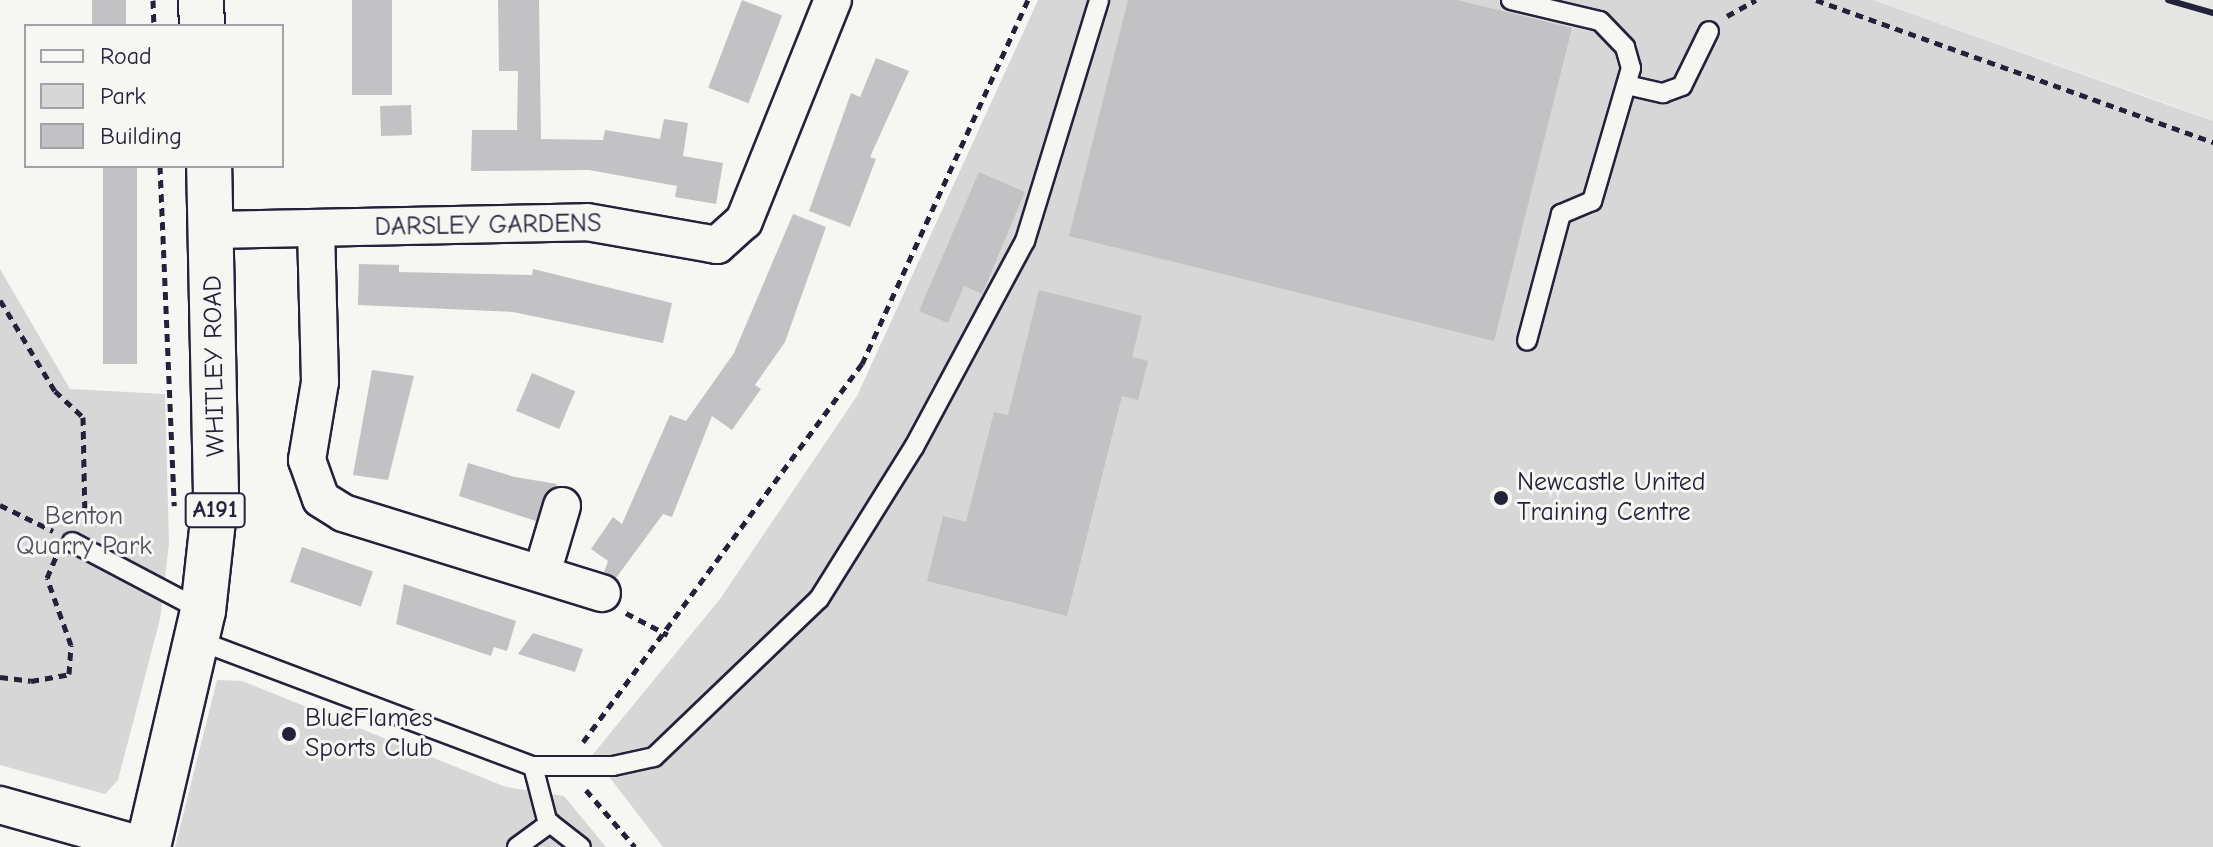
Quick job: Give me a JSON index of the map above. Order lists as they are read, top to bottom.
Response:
{
  "streets": {
    "main road": ["WHITLEY ROAD", "A191"],
    "street": ["DARSLEY GARDENS"]
  },
  "crossings": [
    ["DARSLEY GARDENS", "WHITLEY ROAD"]
  ],
  "parks": ["Benton Quarry Park"],
  "places": ["Newcastle United Training Centre", "BlueFlames Sports Club"],
  "legend": ["Road", "Park", "Building"]
}
